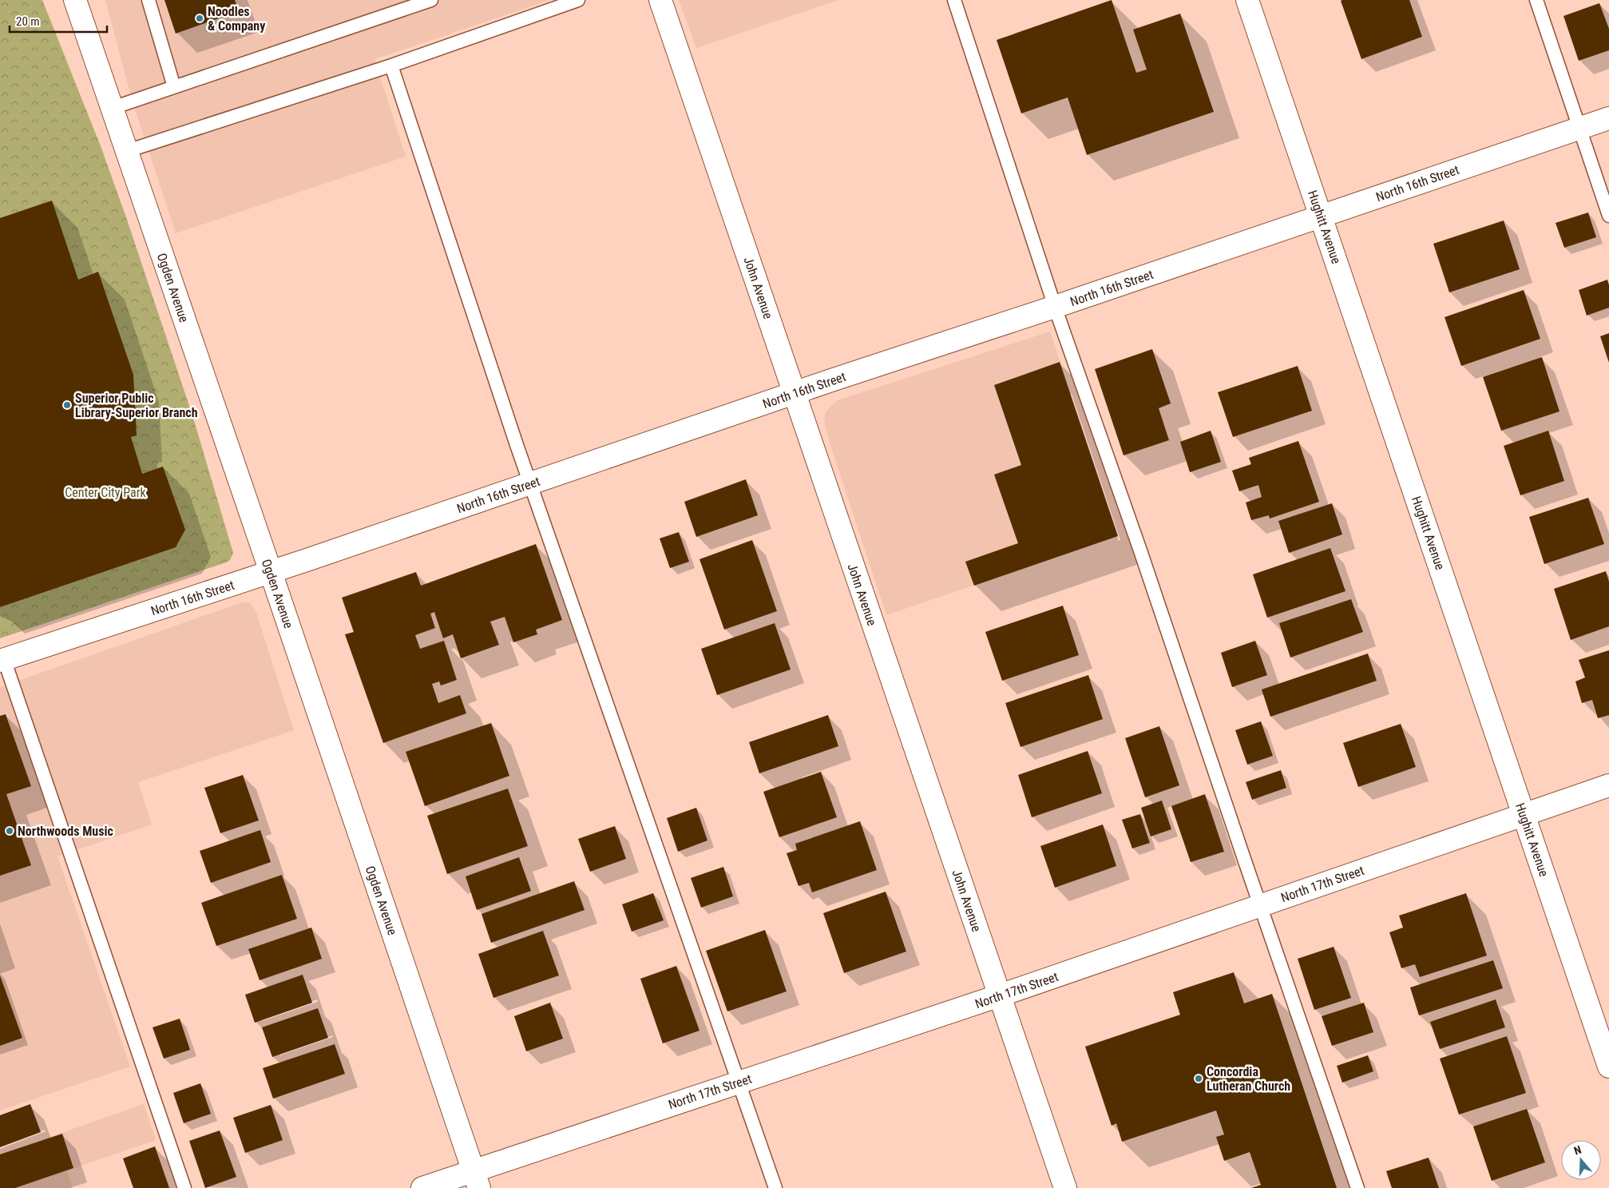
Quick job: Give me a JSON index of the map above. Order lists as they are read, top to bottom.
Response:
{
  "streets": {
    "street": [
      "North 16th Street",
      "Hughitt Avenue",
      "Ogden Avenue",
      "John Avenue",
      "North 17th Street"
    ]
  },
  "crossings": [
    ["North 16th Street", "Hughitt Avenue"],
    ["North 16th Street", "Ogden Avenue"],
    ["North 16th Street", "John Avenue"],
    ["Hughitt Avenue", "North 17th Street"],
    ["Ogden Avenue", "North 17th Street"],
    ["John Avenue", "North 17th Street"]
  ],
  "parks": ["Center City Park"],
  "places": [
    "Noodles & Company",
    "Superior Public Library-Superior Branch",
    "Northwoods Music",
    "Concordia Lutheran Church"
  ],
  "scale_bar": "20 m",
  "north": "top"
}
